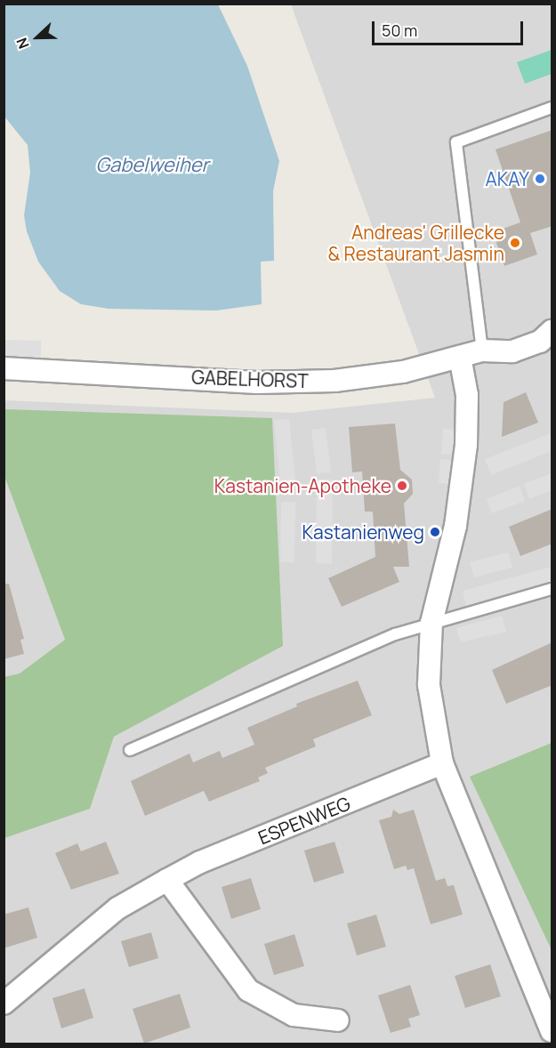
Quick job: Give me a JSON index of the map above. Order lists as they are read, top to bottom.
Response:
{
  "streets": {
    "street": ["GABELHORST", "ESPENWEG"]
  },
  "water": ["Gabelweiher"],
  "places": [
    "AKAY",
    "Andreas' Grillecke & Restaurant Jasmin",
    "Kastanien-Apotheke",
    "Kastanienweg"
  ],
  "scale_bar": "50 m",
  "north": "left"
}
